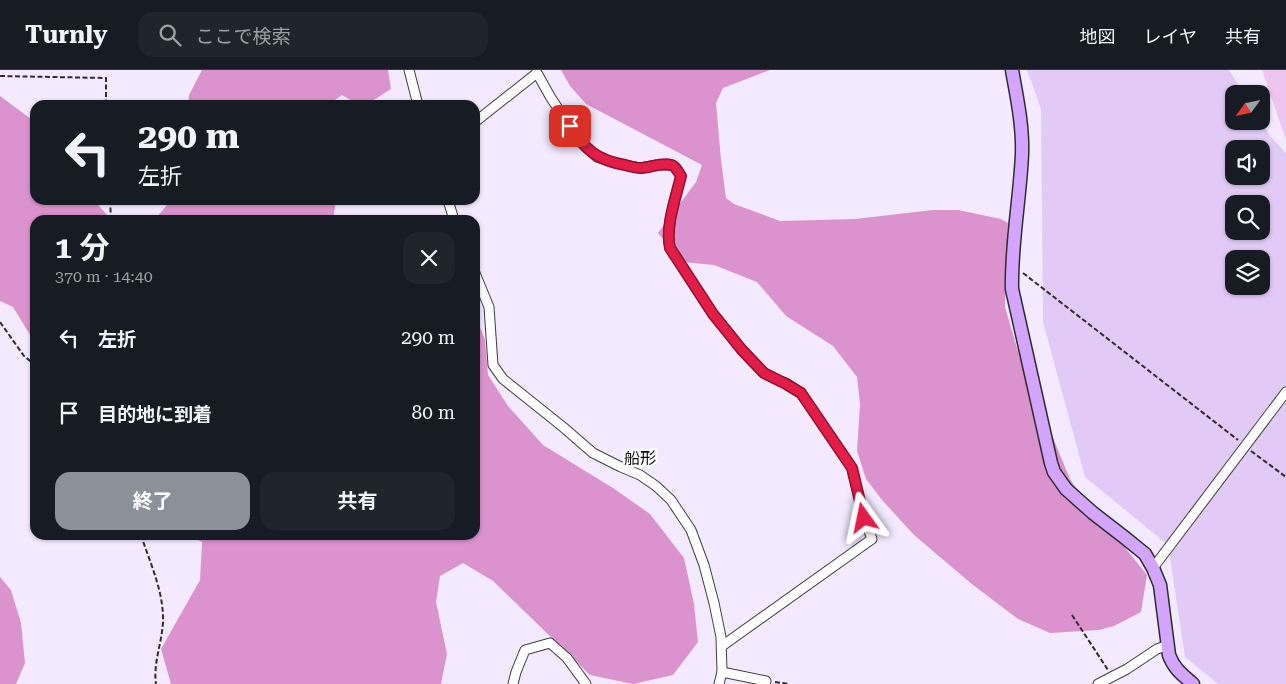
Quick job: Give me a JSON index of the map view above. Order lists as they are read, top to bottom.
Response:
{
  "districts": ["船形"],
  "north": "bottom left",
  "page": {
    "header": "Turnly",
    "search": "ここで検索",
    "nav": ["地図", "レイヤ", "共有"],
    "turn": ["290 m", "左折"],
    "heading": ["1 分", "370 m · 14:40"],
    "list": [
      {
        "name": "左折",
        "value": "290 m"
      },
      {
        "name": "目的地に到着",
        "value": "80 m"
      }
    ],
    "buttons": ["終了", "共有"]
  }
}
